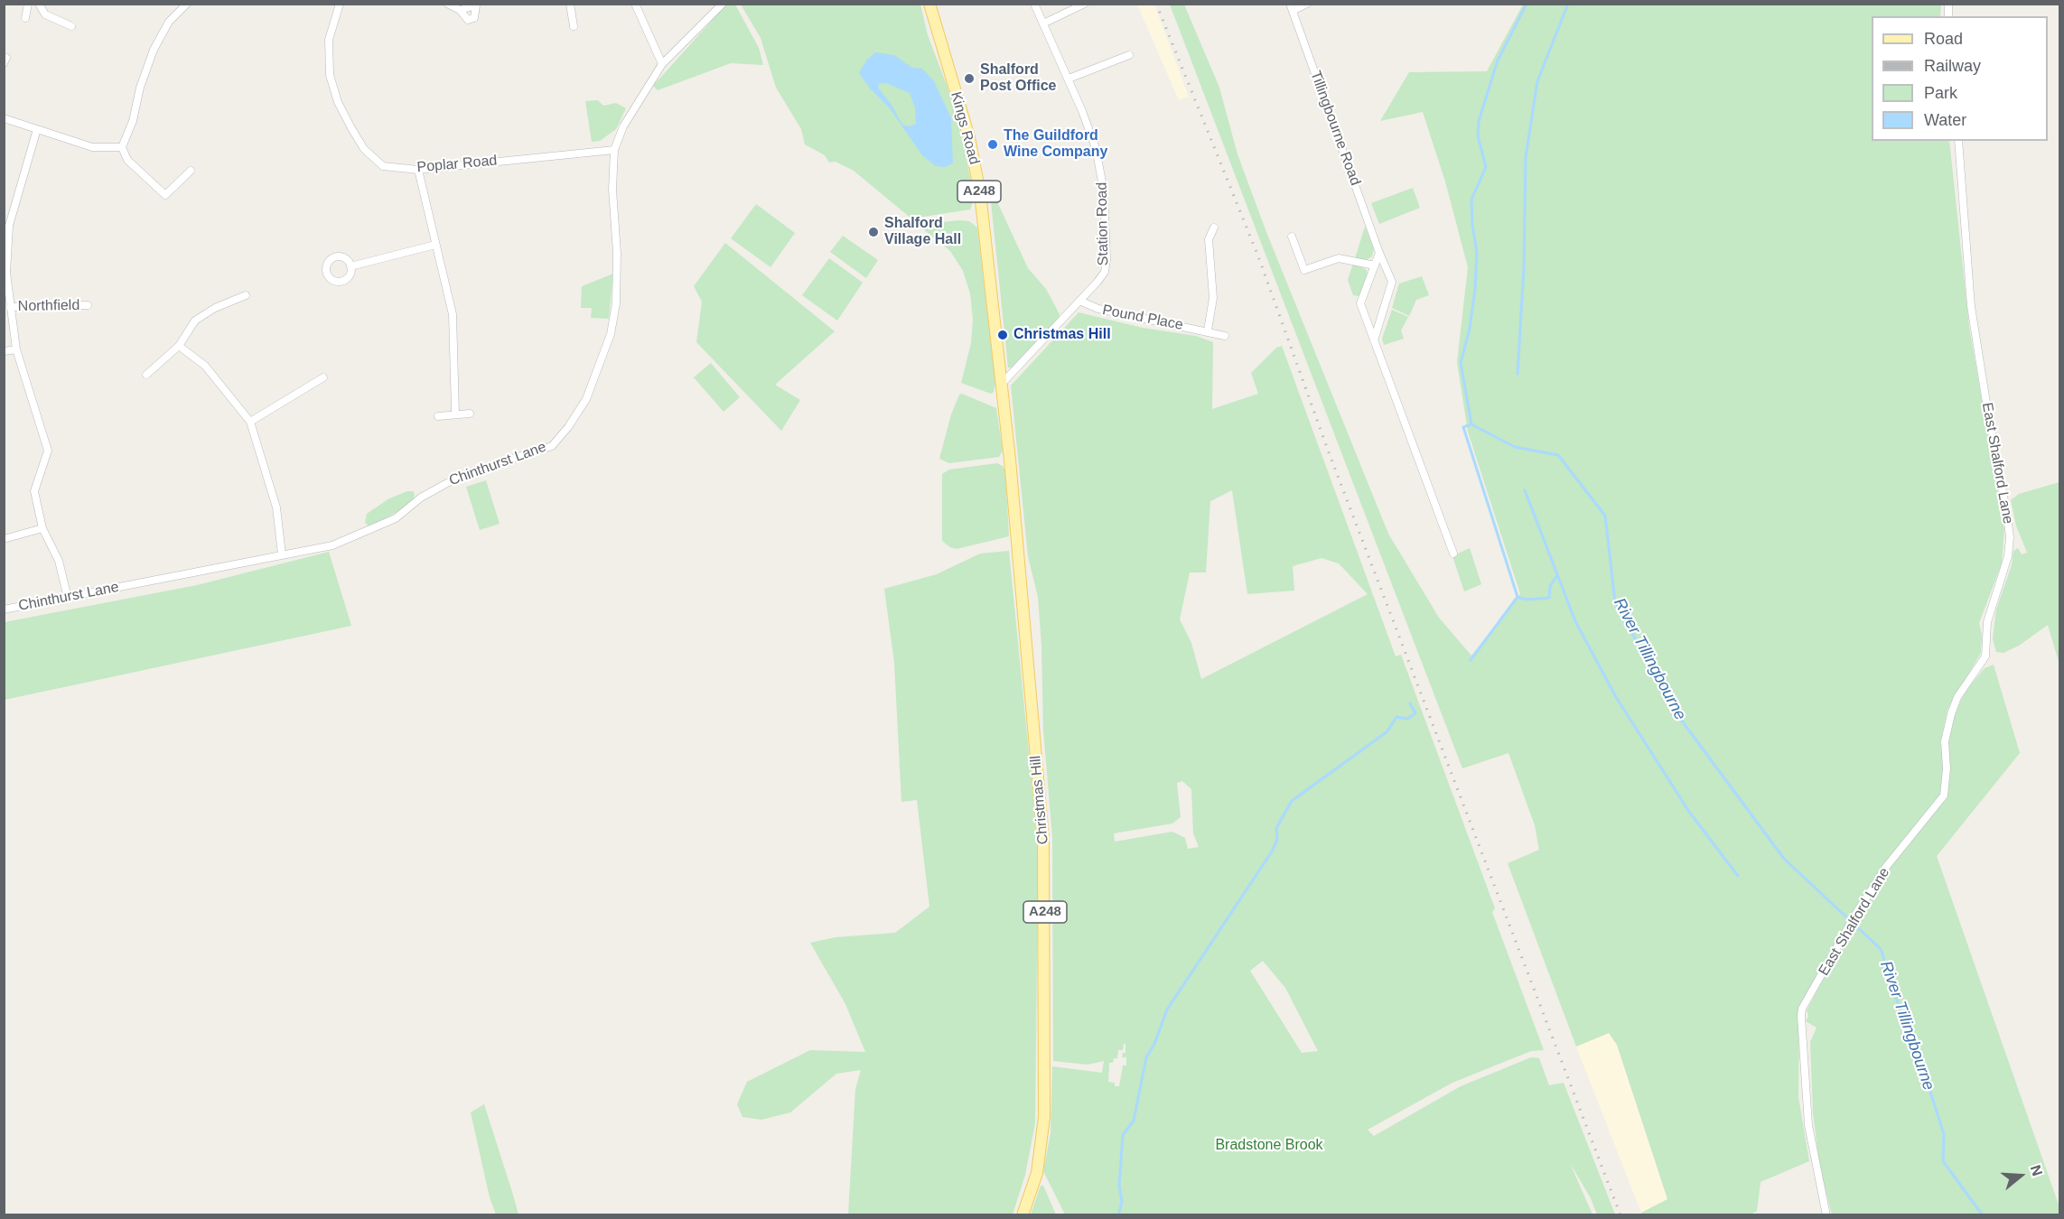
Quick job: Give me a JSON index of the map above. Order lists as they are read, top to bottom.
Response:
{
  "streets": {
    "main road": ["Kings Road", "A248", "Christmas Hill"],
    "street": [
      "Tillingbourne Road",
      "Poplar Road",
      "Station Road",
      "Northfield",
      "Pound Place",
      "East Shalford Lane",
      "Chinthurst Lane"
    ]
  },
  "crossings": [
    ["Kings Road", "Station Road"],
    ["Kings Road", "Christmas Hill"],
    ["Poplar Road", "Chinthurst Lane"],
    ["Station Road", "Pound Place"],
    ["Station Road", "Christmas Hill"]
  ],
  "water": ["River Tillingbourne"],
  "parks": ["Bradstone Brook"],
  "places": [
    "Shalford Post Office",
    "The Guildford Wine Company",
    "Shalford Village Hall",
    "Christmas Hill"
  ],
  "legend": [
    "Road",
    "Railway",
    "Park",
    "Water"
  ],
  "north": "right"
}
